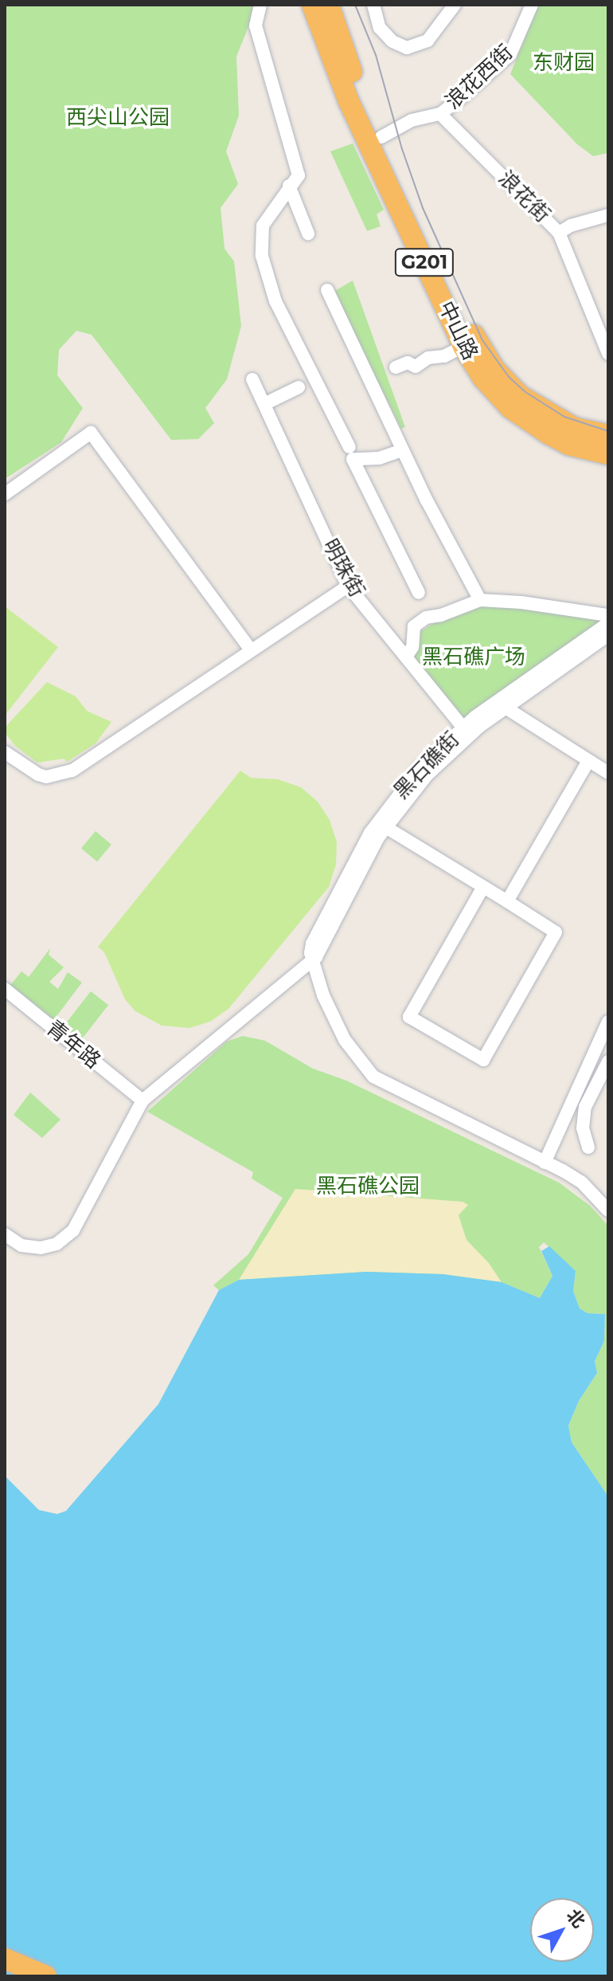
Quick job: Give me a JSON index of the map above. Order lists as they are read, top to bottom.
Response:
{
  "streets": {
    "highway": ["G201", "中山路"],
    "street": [
      "浪花西街",
      "浪花街",
      "明珠街",
      "黑石礁街",
      "青年路"
    ]
  },
  "crossings": [
    ["浪花西街", "浪花街"],
    ["明珠街", "黑石礁街"]
  ],
  "parks": [
    "东财园",
    "西尖山公园",
    "黑石礁广场",
    "黑石礁公园"
  ],
  "north": "top right"
}
